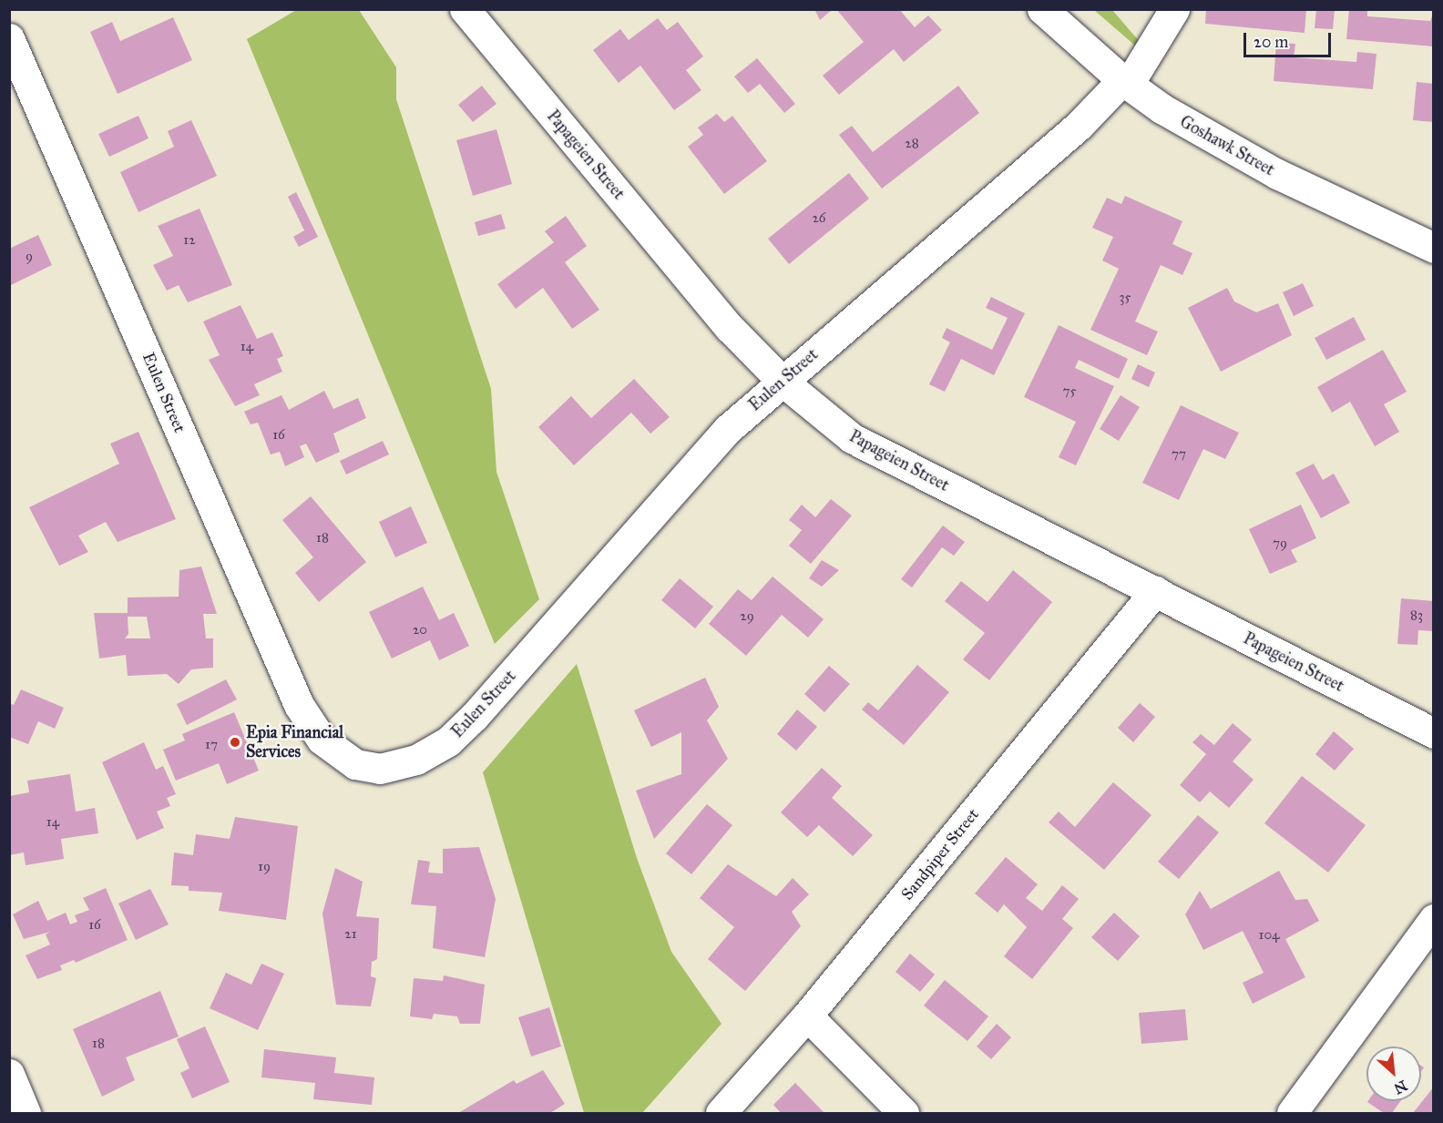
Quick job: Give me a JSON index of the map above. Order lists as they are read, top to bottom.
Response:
{
  "streets": {
    "street": [
      "Goshawk Street",
      "Papageien Street",
      "Eulen Street",
      "Sandpiper Street"
    ]
  },
  "crossings": [
    ["Goshawk Street", "Eulen Street"],
    ["Papageien Street", "Eulen Street"],
    ["Papageien Street", "Sandpiper Street"]
  ],
  "places": ["Epia Financial Services"],
  "house_numbers": [
    "28",
    "26",
    "12",
    "9",
    "35",
    "14",
    "75",
    "16",
    "77",
    "18",
    "79",
    "83",
    "29",
    "20",
    "17",
    "14",
    "19",
    "16",
    "21",
    "104",
    "18"
  ],
  "scale_bar": "20 m",
  "north": "bottom right"
}
